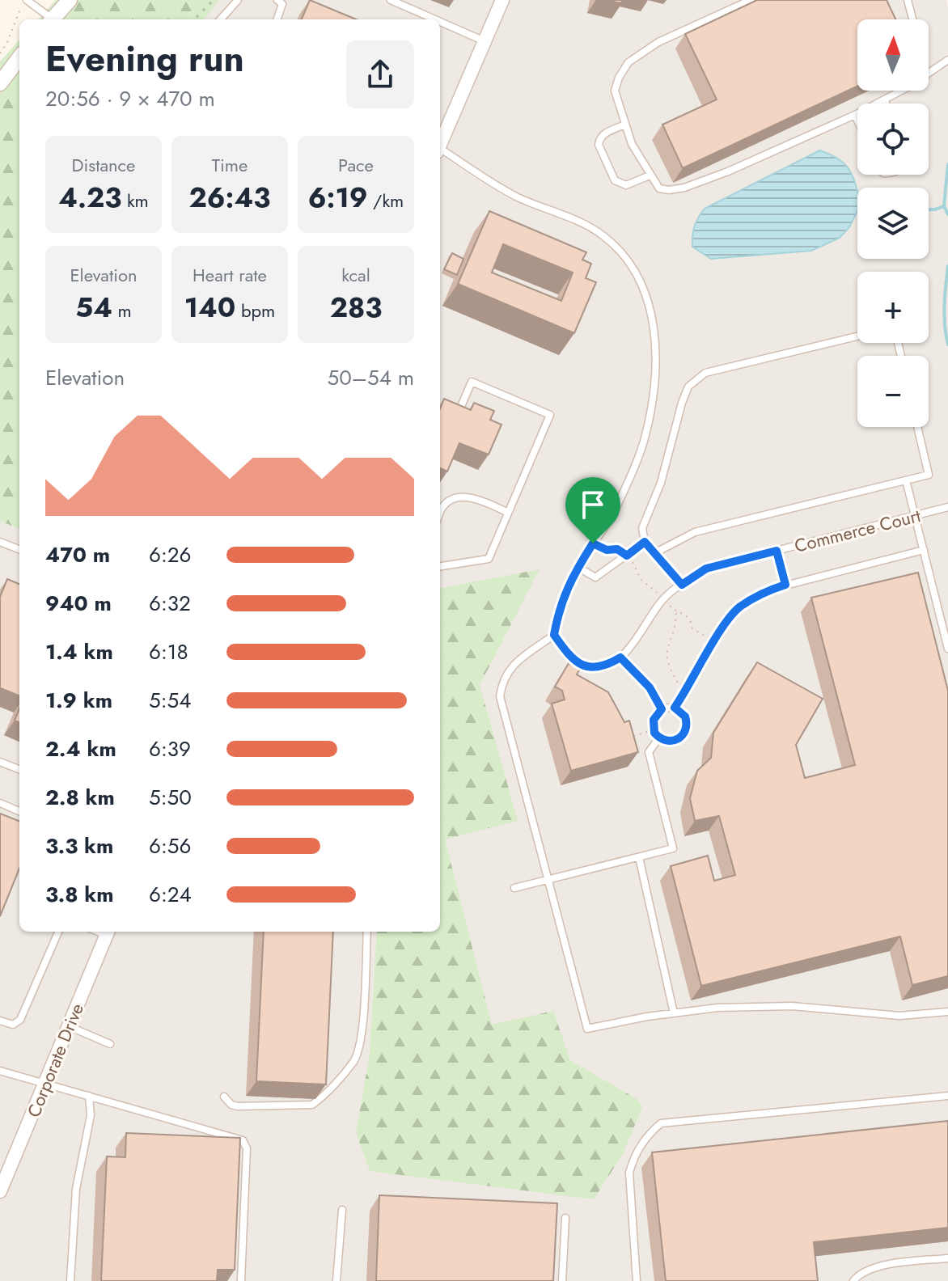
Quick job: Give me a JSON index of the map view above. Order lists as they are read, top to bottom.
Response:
{
  "streets": {
    "street": ["Corporate Drive"],
    "lane": ["Commerce Court"]
  },
  "north": "top",
  "page": {
    "map_buttons": ["+", "−"],
    "heading": ["Evening run", "20:56 · 9 × 470 m"],
    "stats": [
      ["Distance", "4.23 km"],
      ["Time", "26:43"],
      ["Pace", "6:19 /km"],
      ["Elevation", "54 m"],
      ["Heart rate", "140 bpm"],
      ["kcal", "283"]
    ],
    "chart": ["Elevation", "50–54 m"],
    "list": [
      {
        "name": "470 m",
        "note": "6:26"
      },
      {
        "name": "940 m",
        "note": "6:32"
      },
      {
        "name": "1.4 km",
        "note": "6:18"
      },
      {
        "name": "1.9 km",
        "note": "5:54"
      },
      {
        "name": "2.4 km",
        "note": "6:39"
      },
      {
        "name": "2.8 km",
        "note": "5:50"
      },
      {
        "name": "3.3 km",
        "note": "6:56"
      },
      {
        "name": "3.8 km",
        "note": "6:24"
      }
    ]
  }
}
